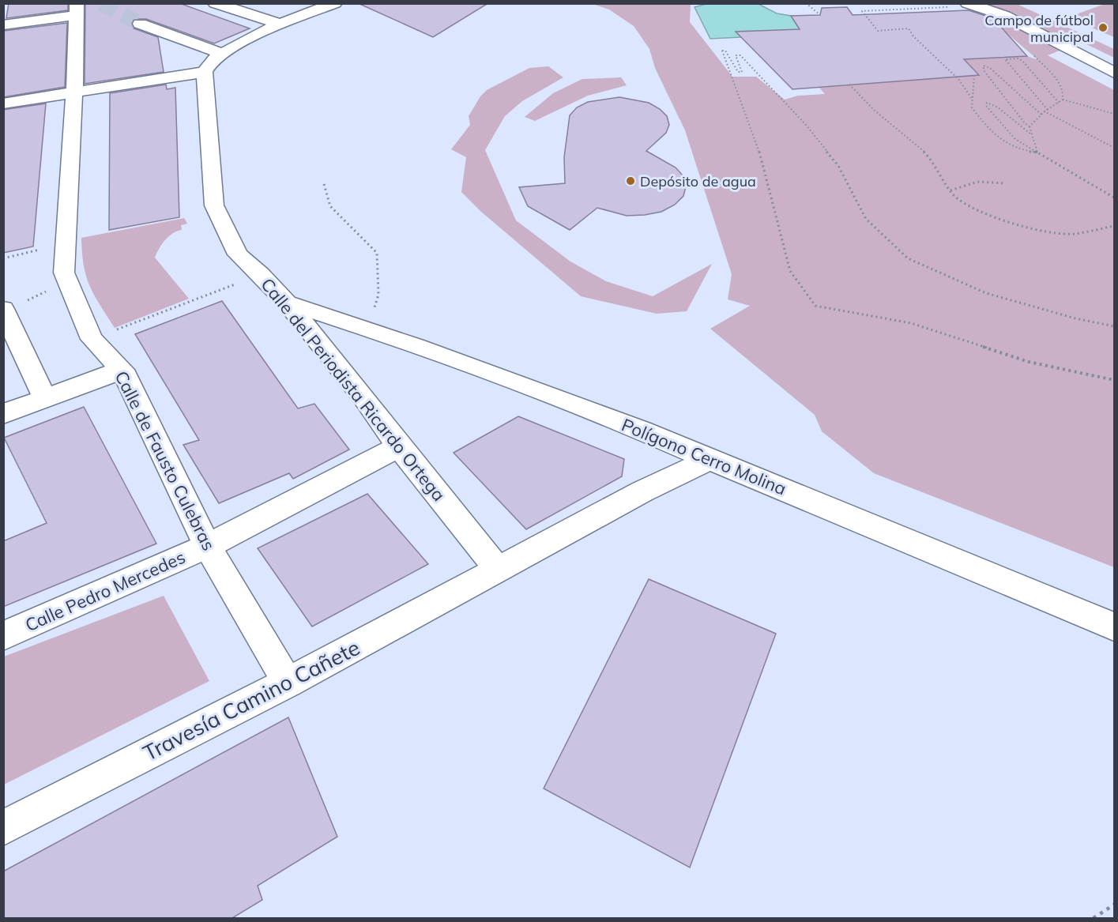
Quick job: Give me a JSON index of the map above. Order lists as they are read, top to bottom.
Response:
{
  "streets": {
    "street": [
      "Calle del Periodista Ricardo Ortega",
      "Polígono Cerro Molina",
      "Calle de Fausto Culebras",
      "Calle Pedro Mercedes",
      "Travesía Camino Cañete"
    ]
  },
  "crossings": [
    ["Calle del Periodista Ricardo Ortega", "Polígono Cerro Molina"],
    ["Calle del Periodista Ricardo Ortega", "Calle Pedro Mercedes"],
    ["Calle del Periodista Ricardo Ortega", "Travesía Camino Cañete"],
    ["Polígono Cerro Molina", "Travesía Camino Cañete"],
    ["Calle de Fausto Culebras", "Calle Pedro Mercedes"],
    ["Calle de Fausto Culebras", "Travesía Camino Cañete"]
  ],
  "places": ["Campo de fútbol municipal", "Depósito de agua"]
}
